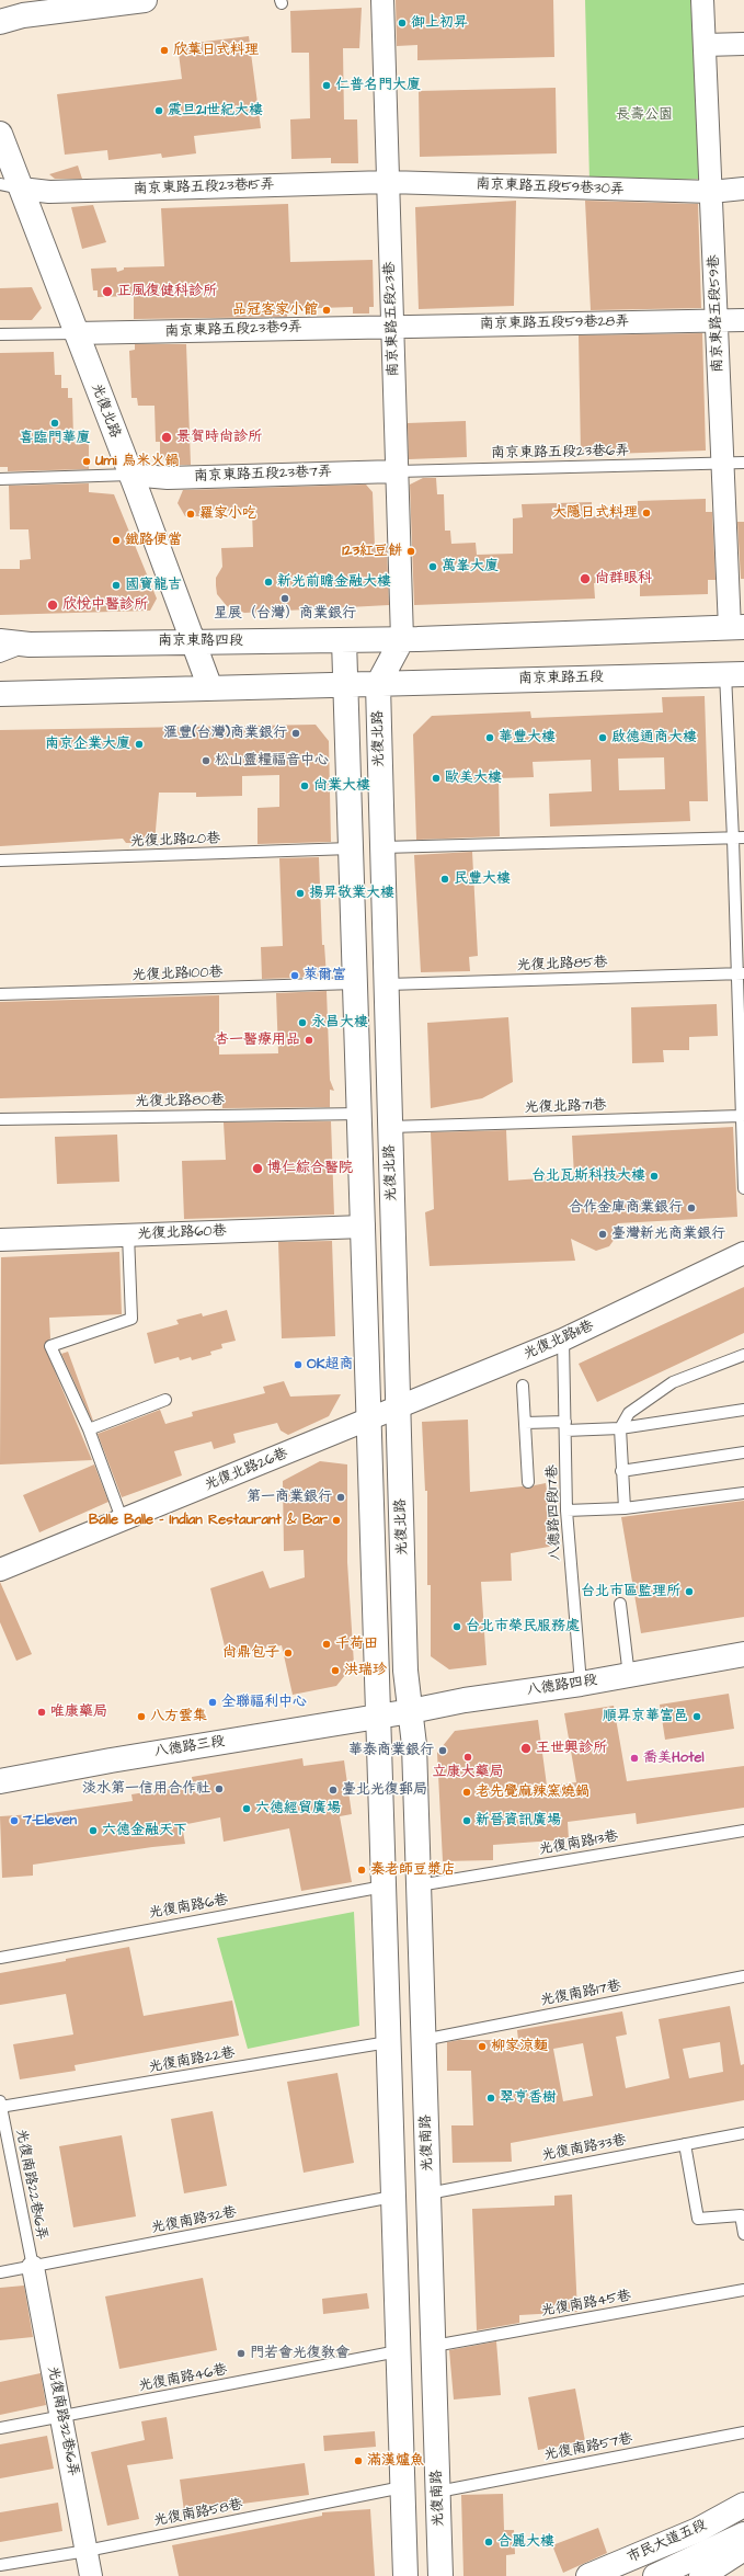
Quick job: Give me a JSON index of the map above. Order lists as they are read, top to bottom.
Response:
{
  "streets": {
    "main road": [
      "光復北路",
      "南京東路四段",
      "南京東路五段",
      "八德路四段",
      "八德路三段",
      "光復南路",
      "市民大道五段"
    ],
    "street": [
      "南京東路五段23巷15弄",
      "南京東路五段59巷30弄",
      "南京東路五段59巷",
      "南京東路五段23巷",
      "南京東路五段59巷28弄",
      "南京東路五段23巷9弄",
      "南京東路五段23巷7弄",
      "光復北路60巷",
      "光復北路11巷",
      "光復北路26巷",
      "光復南路32巷16弄"
    ],
    "lane": [
      "南京東路五段23巷6弄",
      "光復北路120巷",
      "光復北路85巷",
      "光復北路100巷",
      "光復北路80巷",
      "光復北路71巷",
      "八德路四段17巷",
      "光復南路13巷",
      "光復南路6巷",
      "光復南路17巷",
      "光復南路22巷",
      "光復南路33巷",
      "光復南路22巷16弄",
      "光復南路32巷",
      "光復南路45巷",
      "光復南路46巷",
      "光復南路57巷",
      "光復南路58巷"
    ]
  },
  "crossings": [
    ["南京東路五段23巷15弄", "南京東路五段59巷30弄"],
    ["南京東路五段23巷15弄", "南京東路五段23巷"],
    ["南京東路五段23巷15弄", "光復北路"],
    ["南京東路五段59巷30弄", "南京東路五段59巷"],
    ["南京東路五段59巷30弄", "南京東路五段23巷"],
    ["南京東路五段59巷", "南京東路五段59巷28弄"],
    ["南京東路五段59巷", "南京東路五段23巷6弄"],
    ["南京東路五段23巷", "南京東路五段59巷28弄"],
    ["南京東路五段23巷", "南京東路五段23巷9弄"],
    ["南京東路五段23巷", "光復北路"],
    ["南京東路五段23巷", "南京東路五段23巷6弄"],
    ["南京東路五段23巷", "南京東路五段23巷7弄"],
    ["南京東路五段23巷", "南京東路四段"],
    ["南京東路五段59巷28弄", "南京東路五段23巷9弄"],
    ["南京東路五段23巷9弄", "光復北路"],
    ["光復北路", "南京東路五段23巷7弄"],
    ["光復北路", "南京東路四段"],
    ["光復北路", "南京東路五段"],
    ["光復北路", "光復北路120巷"],
    ["光復北路", "光復北路85巷"],
    ["光復北路", "光復北路100巷"],
    ["光復北路", "光復北路80巷"],
    ["光復北路", "光復北路71巷"],
    ["光復北路", "光復北路60巷"],
    ["光復北路", "光復北路11巷"],
    ["光復北路", "光復北路26巷"],
    ["光復北路", "八德路四段"],
    ["光復北路", "八德路三段"],
    ["光復北路", "光復南路"],
    ["南京東路五段23巷6弄", "南京東路五段23巷7弄"],
    ["光復北路11巷", "光復北路26巷"],
    ["光復北路11巷", "八德路四段17巷"],
    ["八德路四段17巷", "八德路四段"],
    ["八德路四段", "八德路三段"],
    ["八德路四段", "光復南路"],
    ["光復南路13巷", "光復南路"],
    ["光復南路17巷", "光復南路"],
    ["光復南路22巷", "光復南路22巷16弄"],
    ["光復南路", "光復南路33巷"],
    ["光復南路", "光復南路45巷"],
    ["光復南路", "光復南路57巷"],
    ["光復南路22巷16弄", "光復南路32巷"],
    ["光復南路22巷16弄", "光復南路32巷16弄"],
    ["光復南路32巷", "光復南路32巷16弄"],
    ["光復南路46巷", "光復南路32巷16弄"],
    ["光復南路32巷16弄", "光復南路58巷"]
  ],
  "parks": ["長壽公園"],
  "places": [
    "御上初昇",
    "欣葉日式料理",
    "仁普名門大廈",
    "震旦21世紀大樓",
    "正風復健科診所",
    "品冠客家小館",
    "喜臨門華廈",
    "景賀時尚診所",
    "Umi 烏米火鍋",
    "大隱日式料理",
    "羅家小吃",
    "鐵路便當",
    "123紅豆餅",
    "萬峯大廈",
    "尚群眼科",
    "新光前瞻金融大樓",
    "國寶龍吉",
    "星展（台灣）商業銀行",
    "欣悅中醫診所",
    "滙豐(台灣)商業銀行",
    "華豐大樓",
    "啟德通商大樓",
    "南京企業大廈",
    "松山靈糧福音中心",
    "歐美大樓",
    "尚業大樓",
    "民豐大樓",
    "揚昇敬業大樓",
    "萊爾富",
    "永昌大樓",
    "杏一醫療用品",
    "博仁綜合醫院",
    "台北瓦斯科技大樓",
    "合作金庫商業銀行",
    "臺灣新光商業銀行",
    "OK超商",
    "第一商業銀行",
    "Balle Balle – Indian Restaurant & Bar",
    "台北市區監理所",
    "台北市榮民服務處",
    "千荷田",
    "尚鼎包子",
    "洪瑞珍",
    "全聯福利中心",
    "唯康藥局",
    "八方雲集",
    "順昇京華富邑",
    "王世興診所",
    "華泰商業銀行",
    "立康大藥局",
    "喬美Hotel",
    "淡水第一信用合作社",
    "臺北光復郵局",
    "老先覺麻辣窯燒鍋",
    "六德經貿廣場",
    "7-Eleven",
    "新晉資訊廣場",
    "六德金融天下",
    "秦老師豆漿店",
    "柳家涼麵",
    "翠亨香樹",
    "門若會光復教會",
    "滿漢爐魚",
    "合麗大樓"
  ]
}
